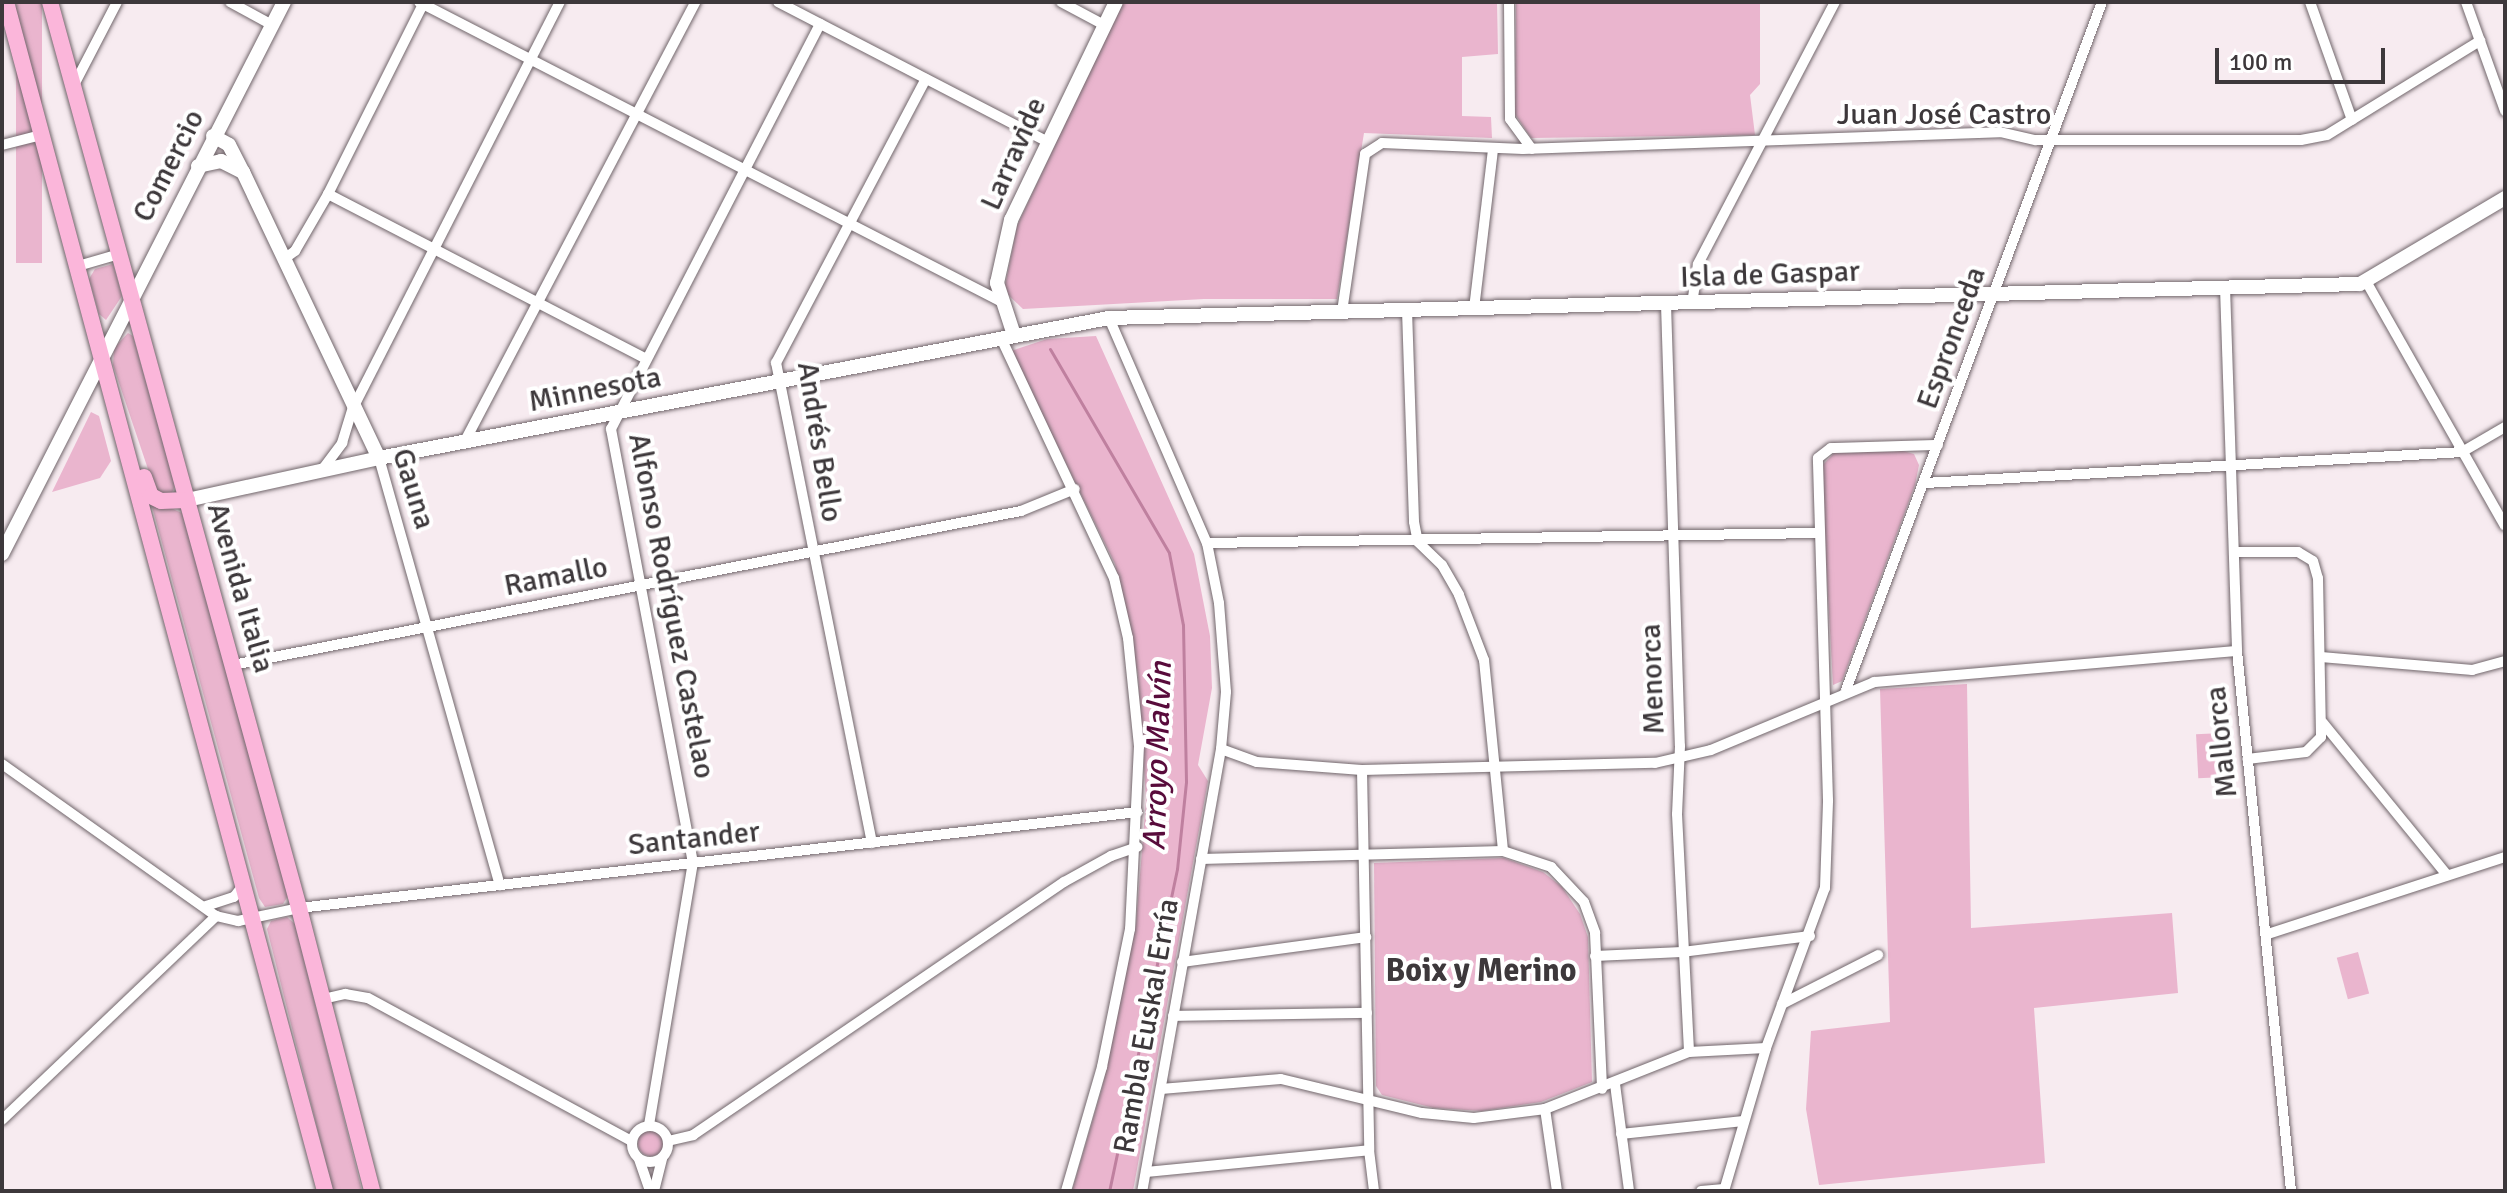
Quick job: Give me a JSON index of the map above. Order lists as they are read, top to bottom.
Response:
{
  "streets": {
    "main road": ["Avenida Italia"],
    "street": [
      "Juan José Castro",
      "Larravide",
      "Comercio",
      "Isla de Gaspar",
      "Espronceda",
      "Minnesota",
      "Andrés Bello",
      "Gauna",
      "Ramallo",
      "Alfonso Rodríguez Castelao",
      "Menorca",
      "Mallorca",
      "Santander",
      "Rambla Euskal Erría"
    ]
  },
  "crossings": [
    ["Juan José Castro", "Isla de Gaspar"],
    ["Juan José Castro", "Espronceda"],
    ["Larravide", "Isla de Gaspar"],
    ["Larravide", "Minnesota"],
    ["Larravide", "Rambla Euskal Erría"],
    ["Comercio", "Gauna"],
    ["Comercio", "Avenida Italia"],
    ["Isla de Gaspar", "Espronceda"],
    ["Isla de Gaspar", "Minnesota"],
    ["Isla de Gaspar", "Menorca"],
    ["Isla de Gaspar", "Mallorca"],
    ["Isla de Gaspar", "Rambla Euskal Erría"],
    ["Minnesota", "Andrés Bello"],
    ["Minnesota", "Gauna"],
    ["Minnesota", "Avenida Italia"],
    ["Minnesota", "Alfonso Rodríguez Castelao"],
    ["Minnesota", "Rambla Euskal Erría"],
    ["Andrés Bello", "Ramallo"],
    ["Andrés Bello", "Santander"],
    ["Gauna", "Ramallo"],
    ["Gauna", "Santander"],
    ["Ramallo", "Avenida Italia"],
    ["Ramallo", "Alfonso Rodríguez Castelao"],
    ["Ramallo", "Rambla Euskal Erría"],
    ["Avenida Italia", "Santander"],
    ["Alfonso Rodríguez Castelao", "Santander"],
    ["Santander", "Rambla Euskal Erría"]
  ],
  "districts": ["Boix y Merino"],
  "water": ["Arroyo Malvín"],
  "scale_bar": "100 m"
}
